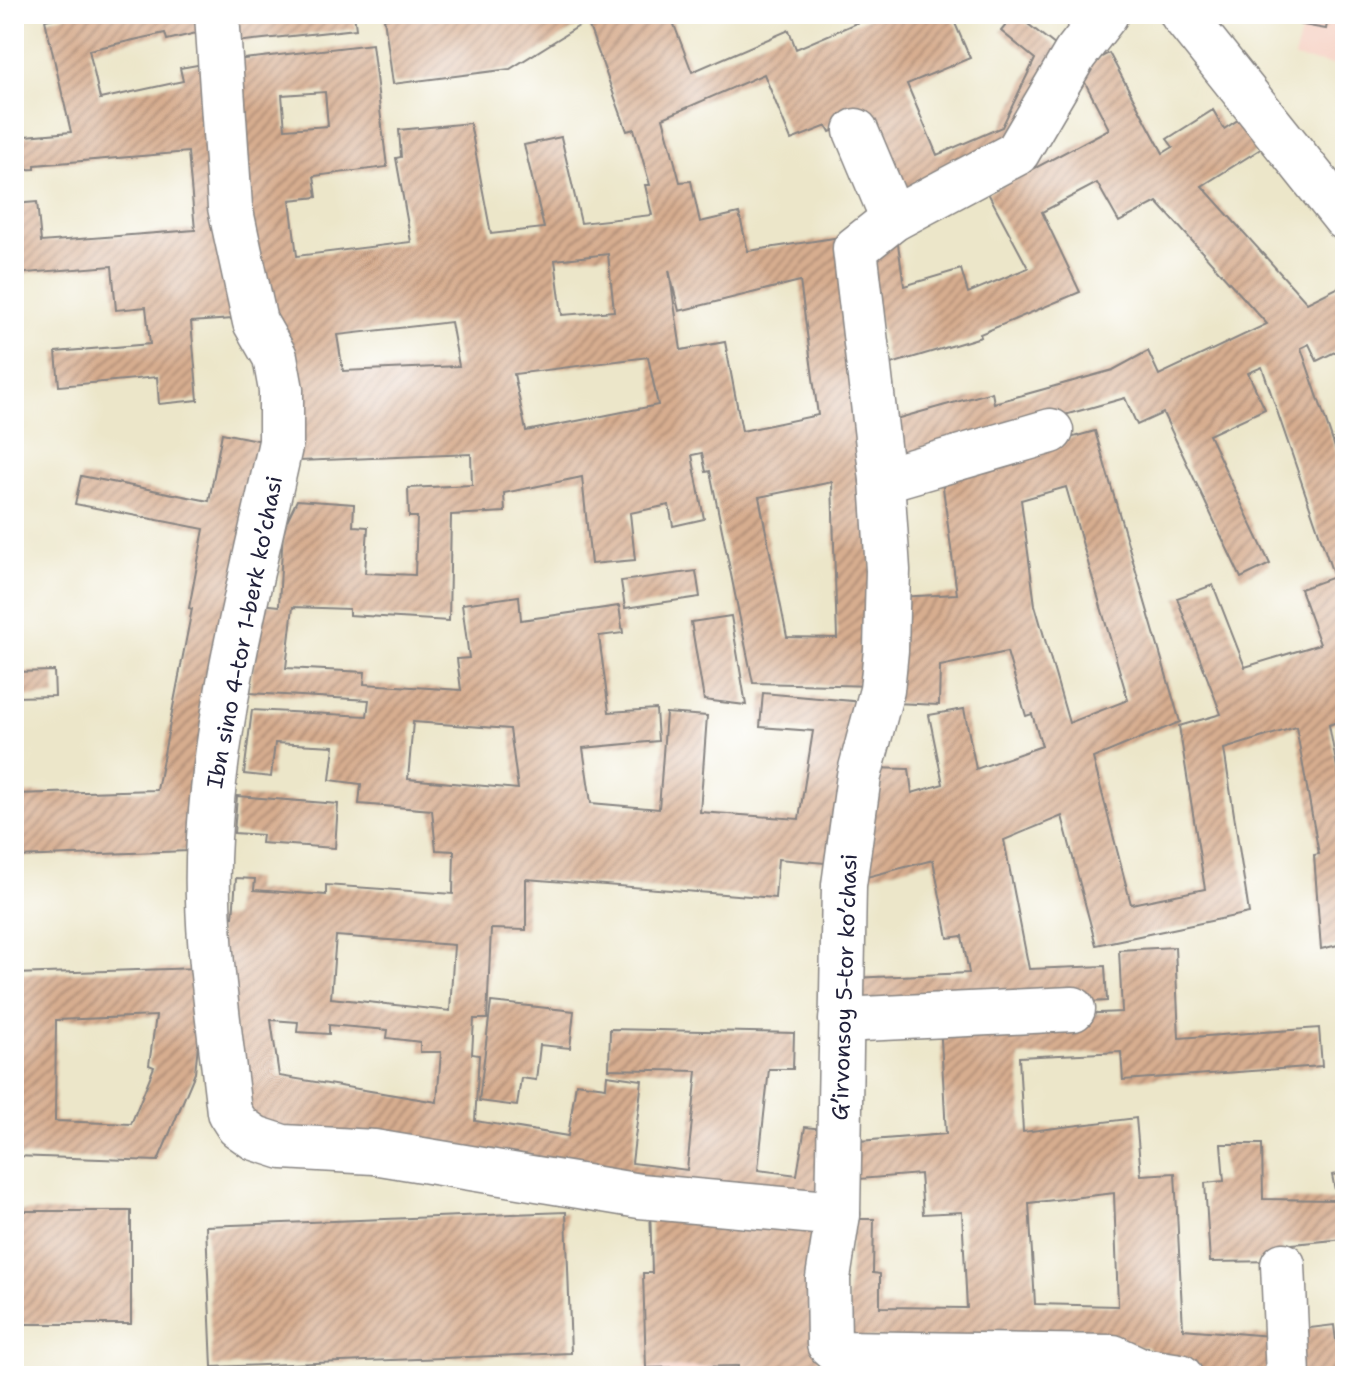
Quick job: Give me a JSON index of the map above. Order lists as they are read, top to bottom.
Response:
{
  "streets": {
    "street": ["Ibn sino 4-tor 1-berk koʼchasi", "Gʼirvonsoy 5-tor koʼchasi"]
  },
  "crossings": [
    ["Ibn sino 4-tor 1-berk koʼchasi", "Gʼirvonsoy 5-tor koʼchasi"]
  ]
}
